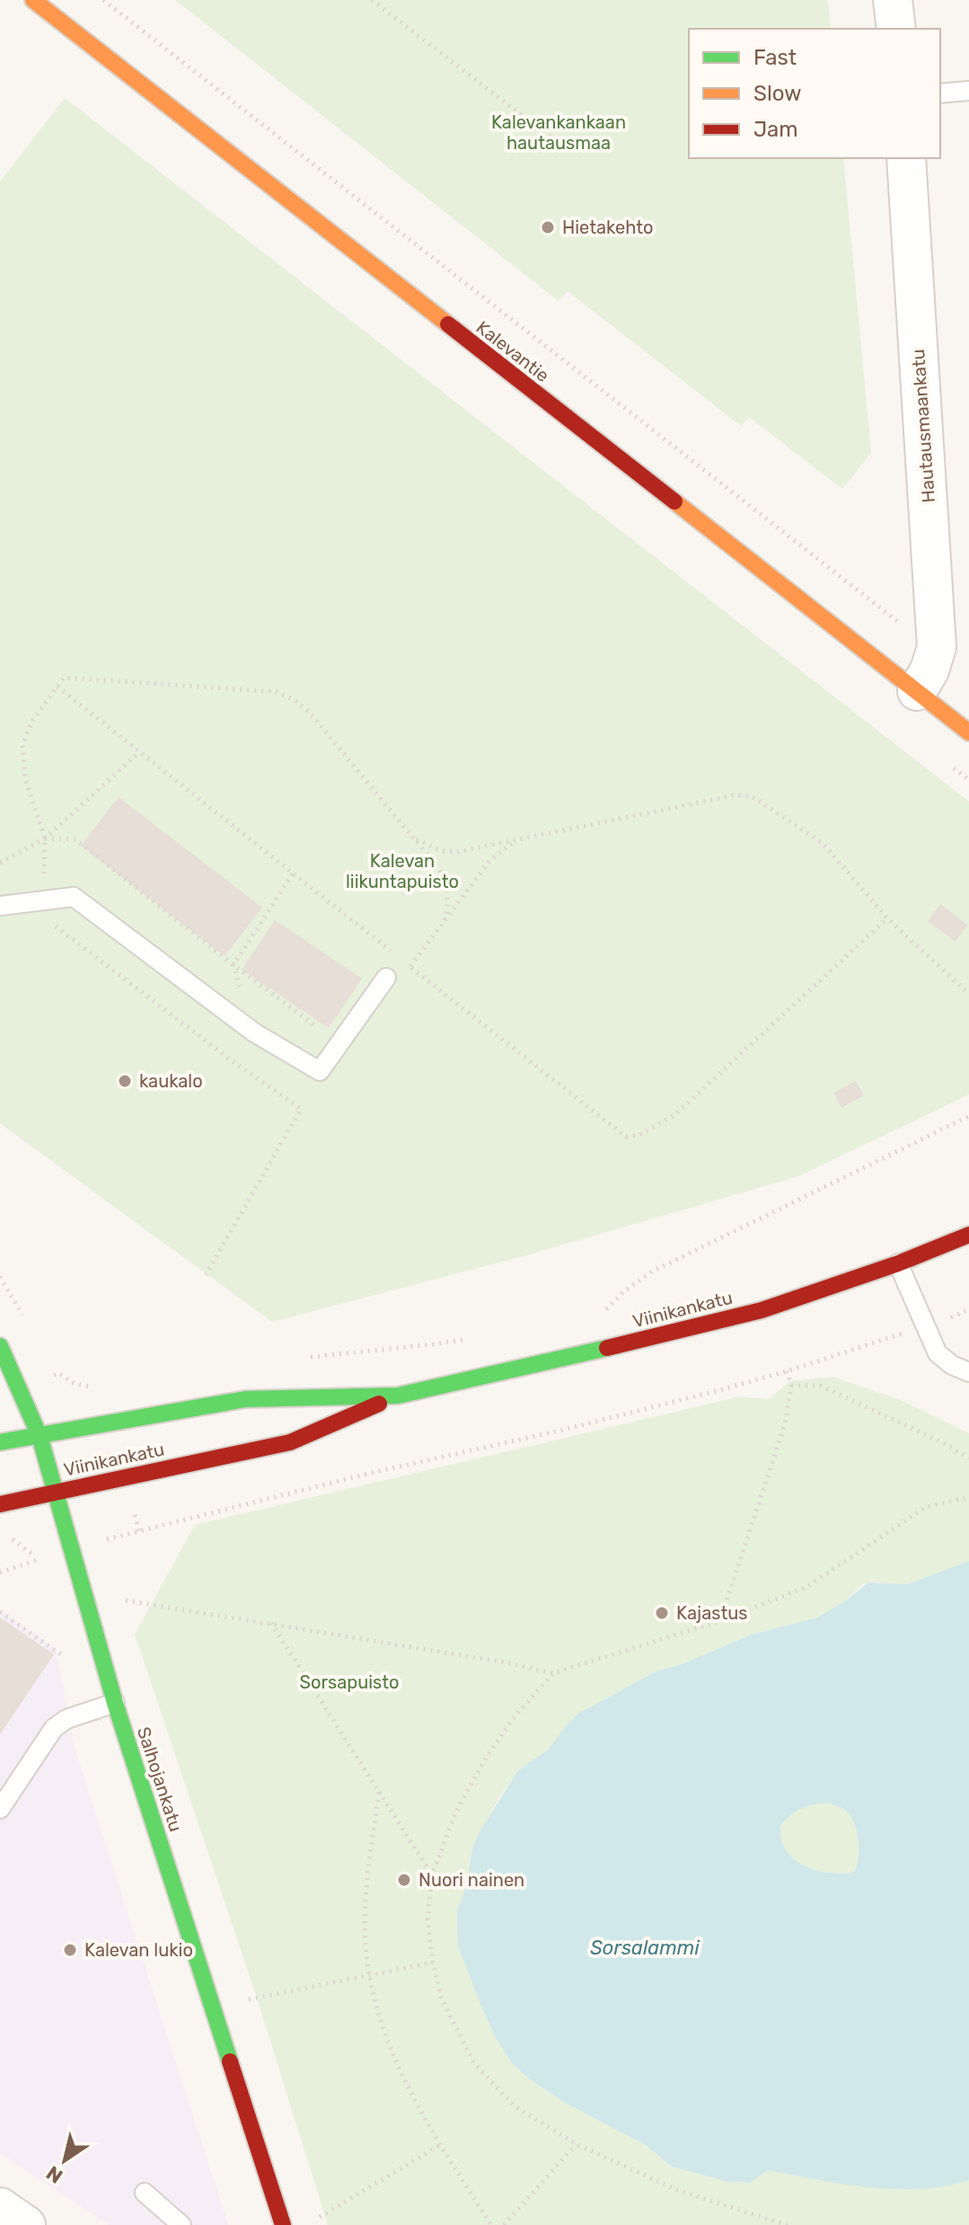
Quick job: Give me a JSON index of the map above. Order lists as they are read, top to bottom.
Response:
{
  "streets": {
    "main road": ["Kalevantie", "Viinikankatu", "Salhojankatu"],
    "street": ["Hautausmaankatu"]
  },
  "crossings": [
    ["Kalevantie", "Hautausmaankatu"],
    ["Viinikankatu", "Salhojankatu"]
  ],
  "water": ["Sorsalammi"],
  "parks": ["Kalevankankaan hautausmaa", "Kalevan liikuntapuisto", "Sorsapuisto"],
  "places": [
    "Hietakehto",
    "kaukalo",
    "Kajastus",
    "Nuori nainen",
    "Kalevan lukio"
  ],
  "legend": ["Fast", "Slow", "Jam"],
  "north": "bottom left"
}
